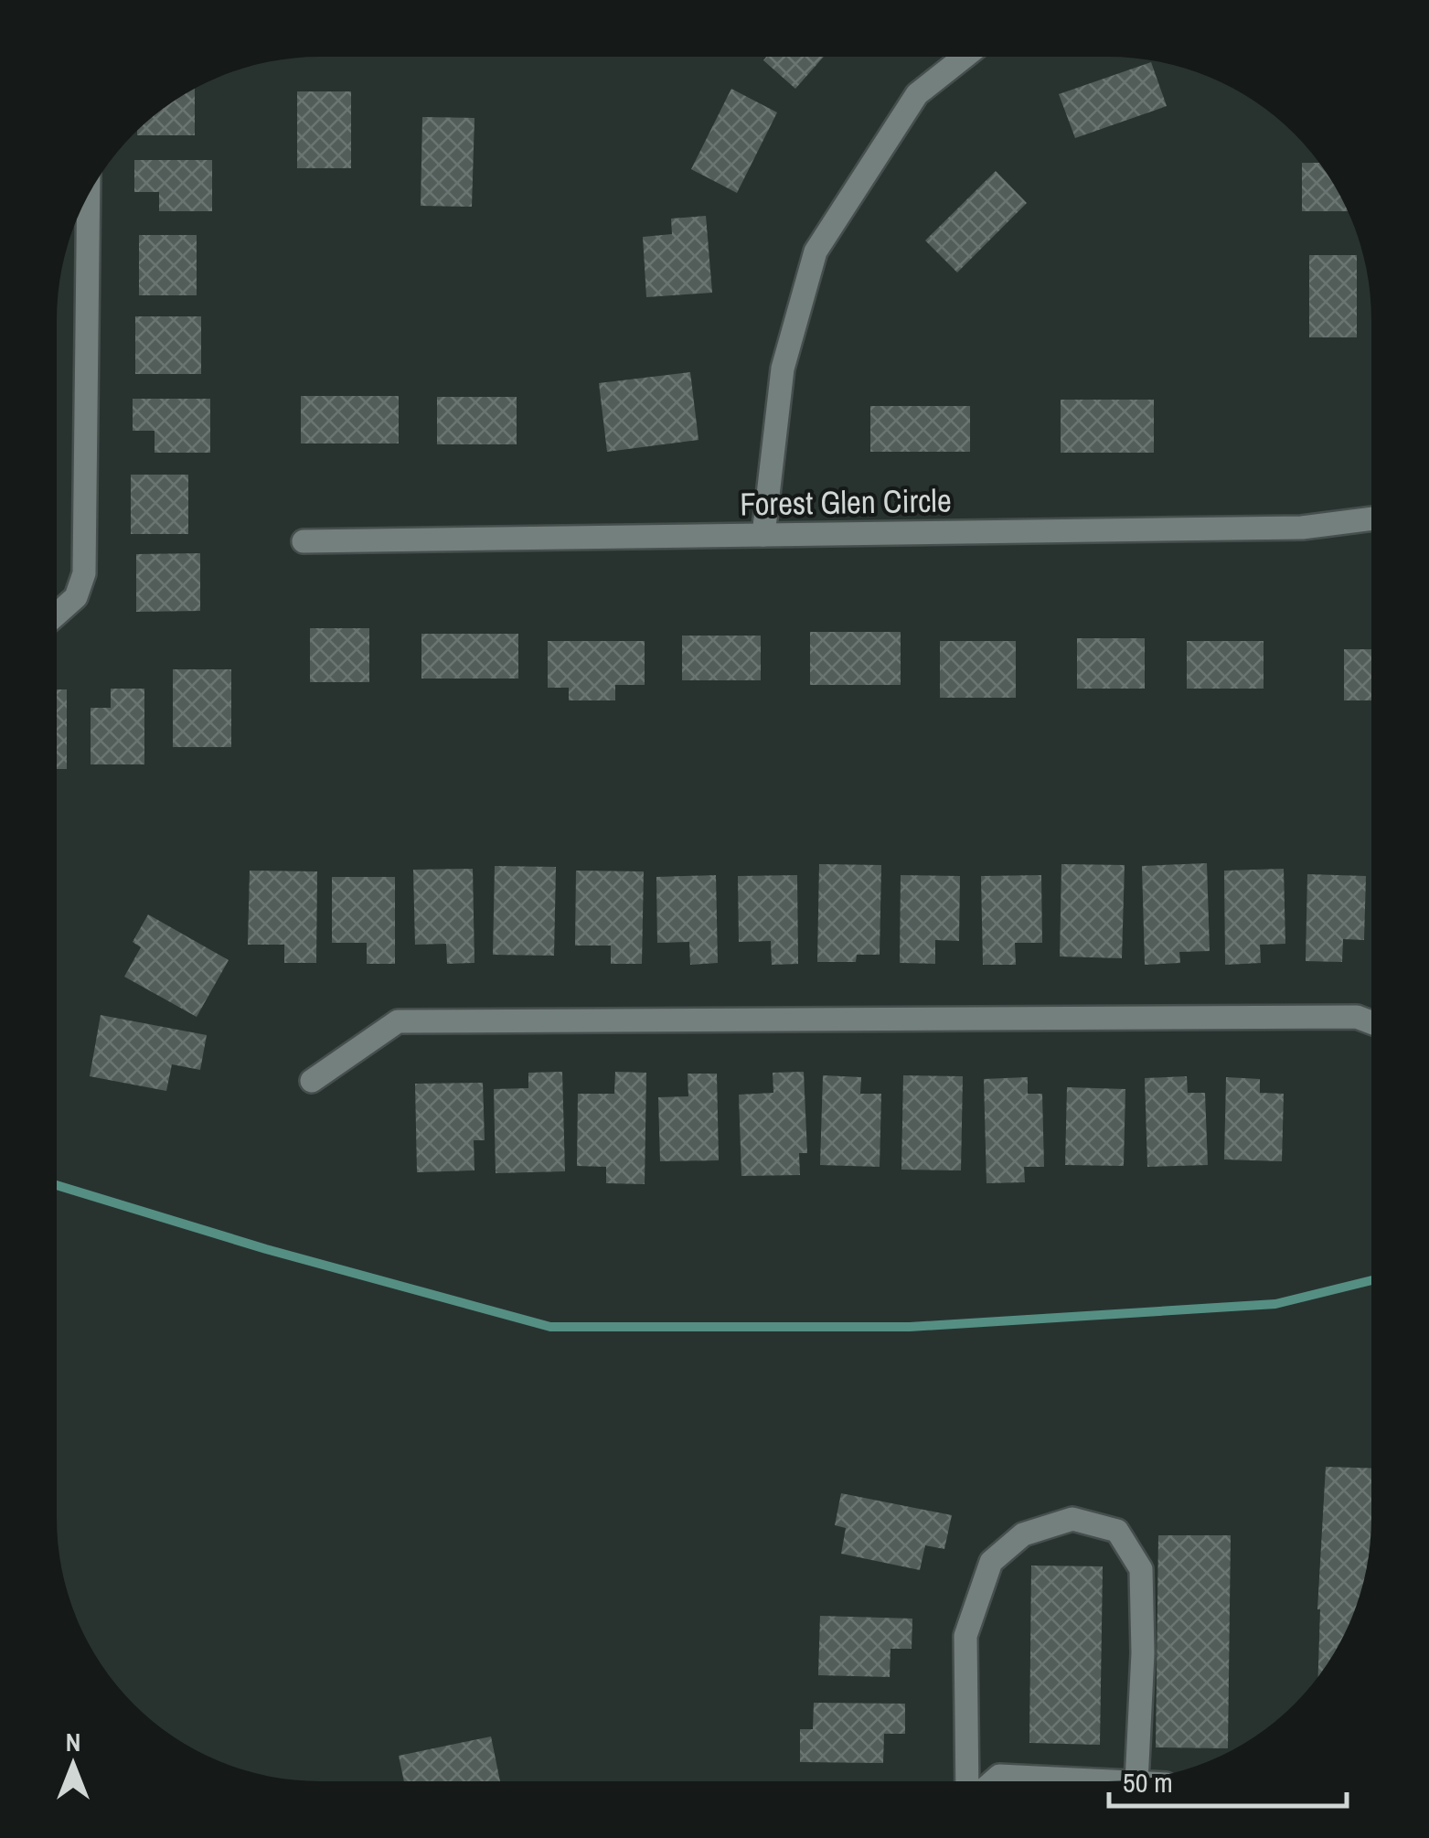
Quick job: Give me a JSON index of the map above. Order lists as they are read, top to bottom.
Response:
{
  "streets": {
    "street": ["Forest Glen Circle"]
  },
  "scale_bar": "50 m",
  "north": "top"
}
